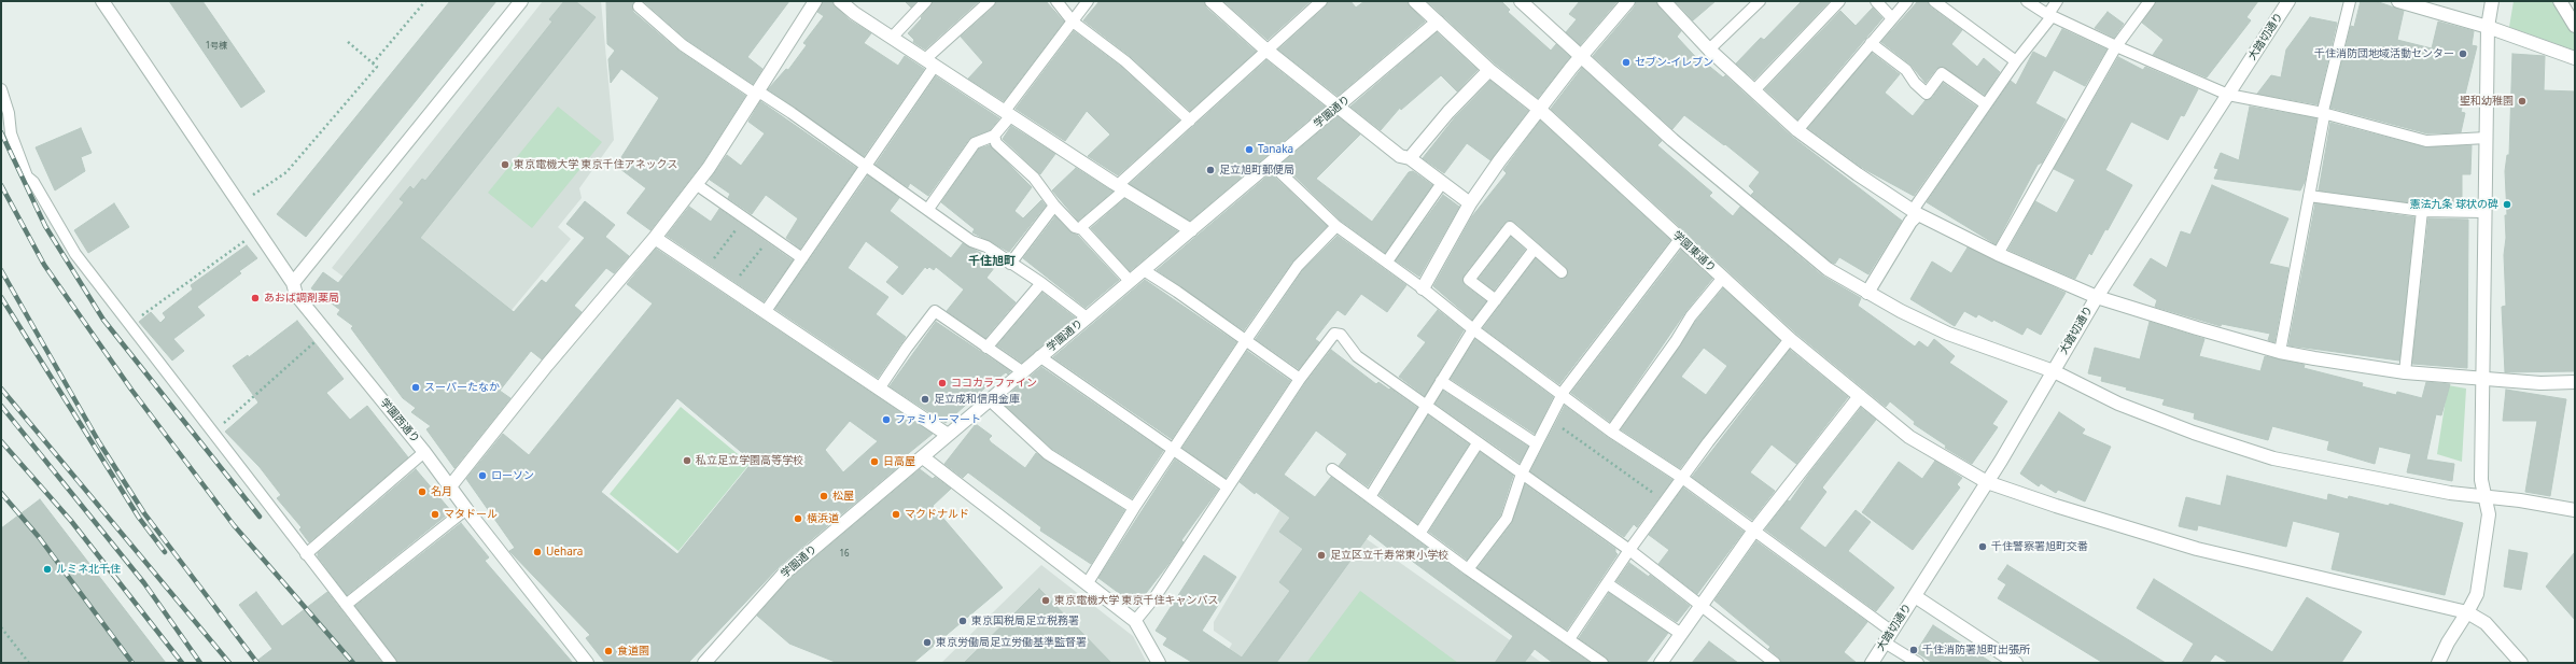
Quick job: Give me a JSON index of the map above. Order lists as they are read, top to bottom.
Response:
{
  "streets": {
    "street": [
      "大踏切通り",
      "学園通り",
      "学園東通り",
      "学園西通り"
    ]
  },
  "crossings": [
    ["大踏切通り", "学園東通り"],
    ["学園通り", "学園東通り"]
  ],
  "districts": ["千住旭町"],
  "places": [
    "千住消防団地域活動センター",
    "セブン-イレブン",
    "聖和幼稚園",
    "Tanaka",
    "東京電機大学 東京千住アネックス",
    "足立旭町郵便局",
    "憲法九条 球状の碑",
    "あおば調剤薬局",
    "ココカラファイン",
    "スーパーたなか",
    "足立成和信用金庫",
    "ファミリーマート",
    "私立足立学園高等学校",
    "日高屋",
    "ローソン",
    "名月",
    "松屋",
    "マタドール",
    "マクドナルド",
    "横浜道",
    "千住警察署旭町交番",
    "Uehara",
    "足立区立千寿常東小学校",
    "ルミネ北千住",
    "東京電機大学 東京千住キャンパス",
    "東京国税局足立税務署",
    "東京労働局足立労働基準監督署",
    "千住消防署旭町出張所",
    "食道園"
  ],
  "house_numbers": ["1号棟", "16"]
}
